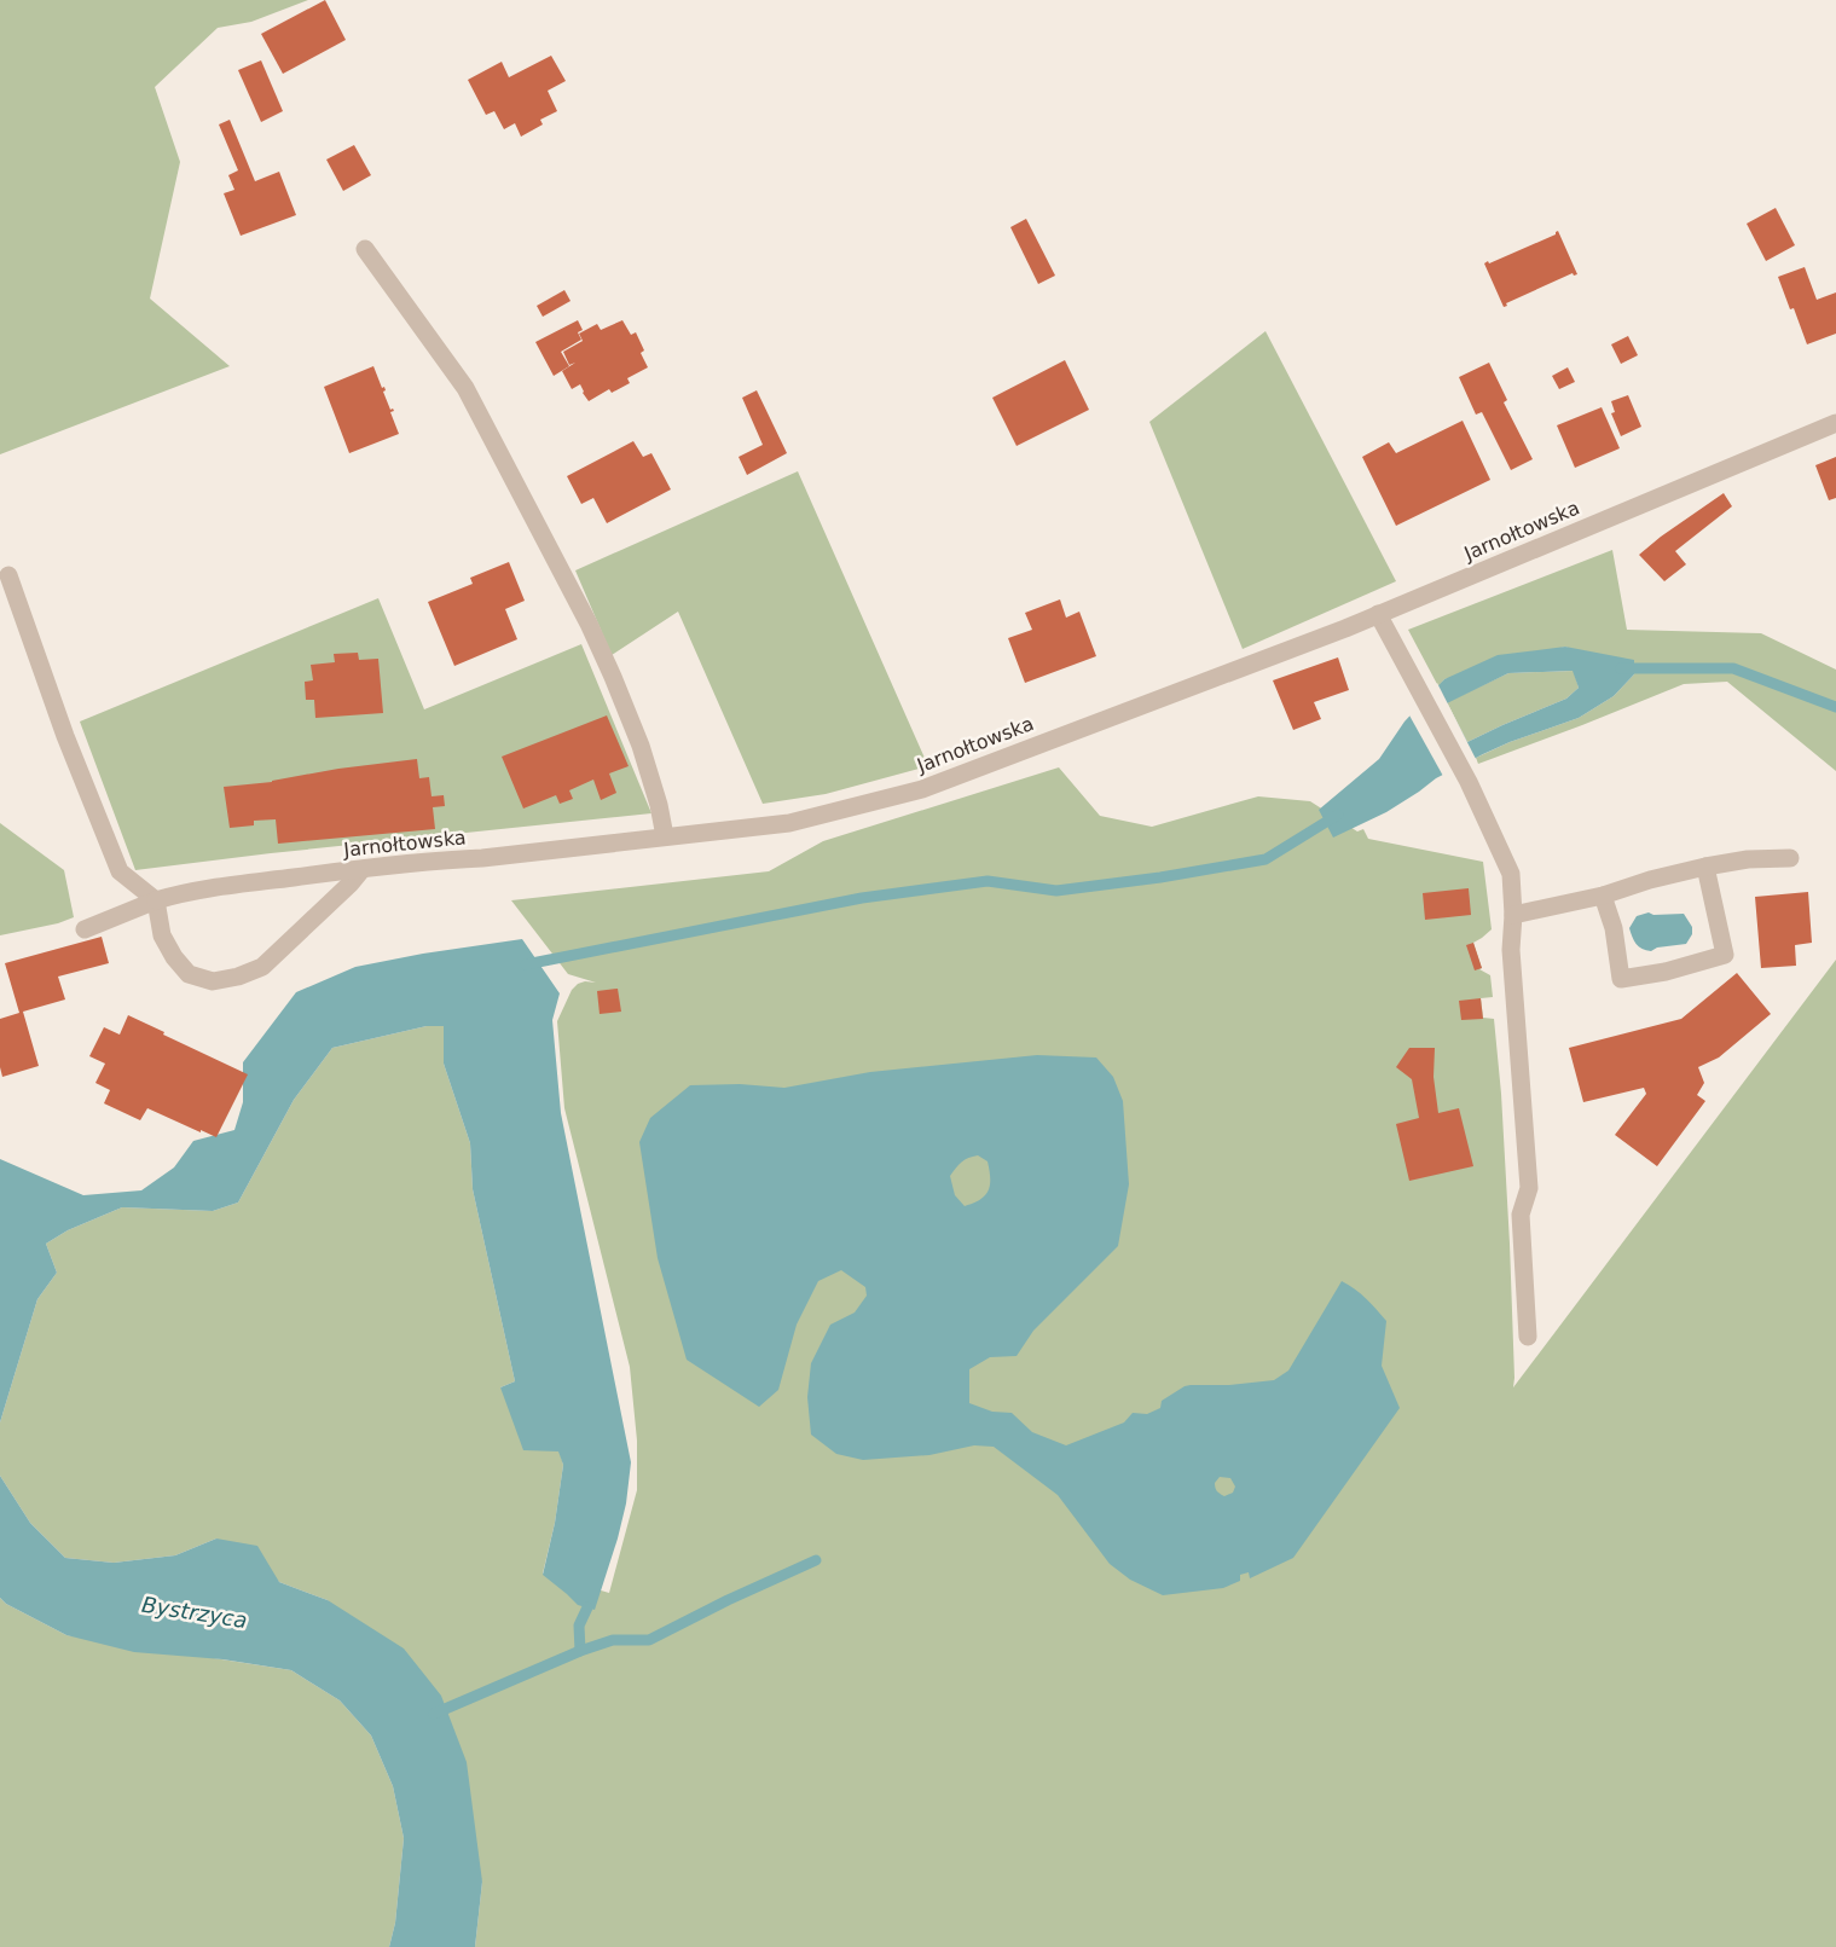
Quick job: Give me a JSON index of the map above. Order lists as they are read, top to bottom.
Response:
{
  "streets": {
    "street": ["Jarnołtowska"]
  },
  "water": ["Bystrzyca"]
}
